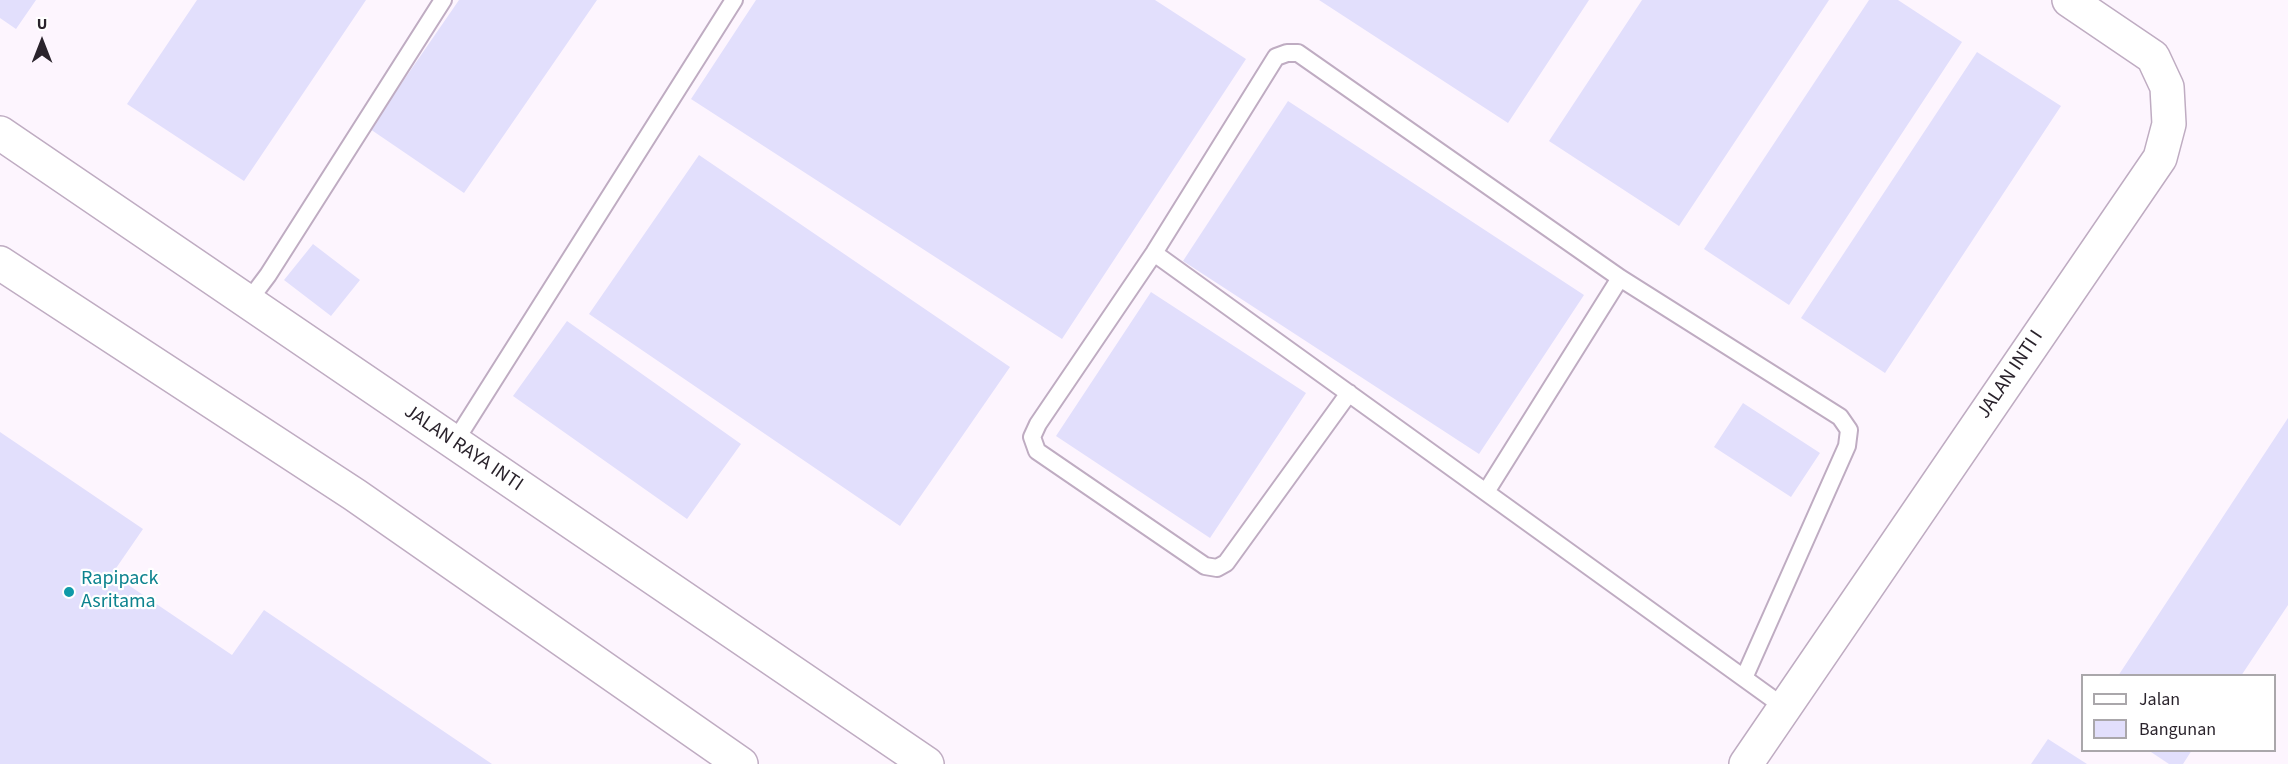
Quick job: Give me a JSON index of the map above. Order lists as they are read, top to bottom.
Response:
{
  "streets": {
    "street": ["JALAN INTI I", "JALAN RAYA INTI"]
  },
  "places": ["Rapipack Asritama"],
  "legend": ["Jalan", "Bangunan"],
  "north": "top"
}
